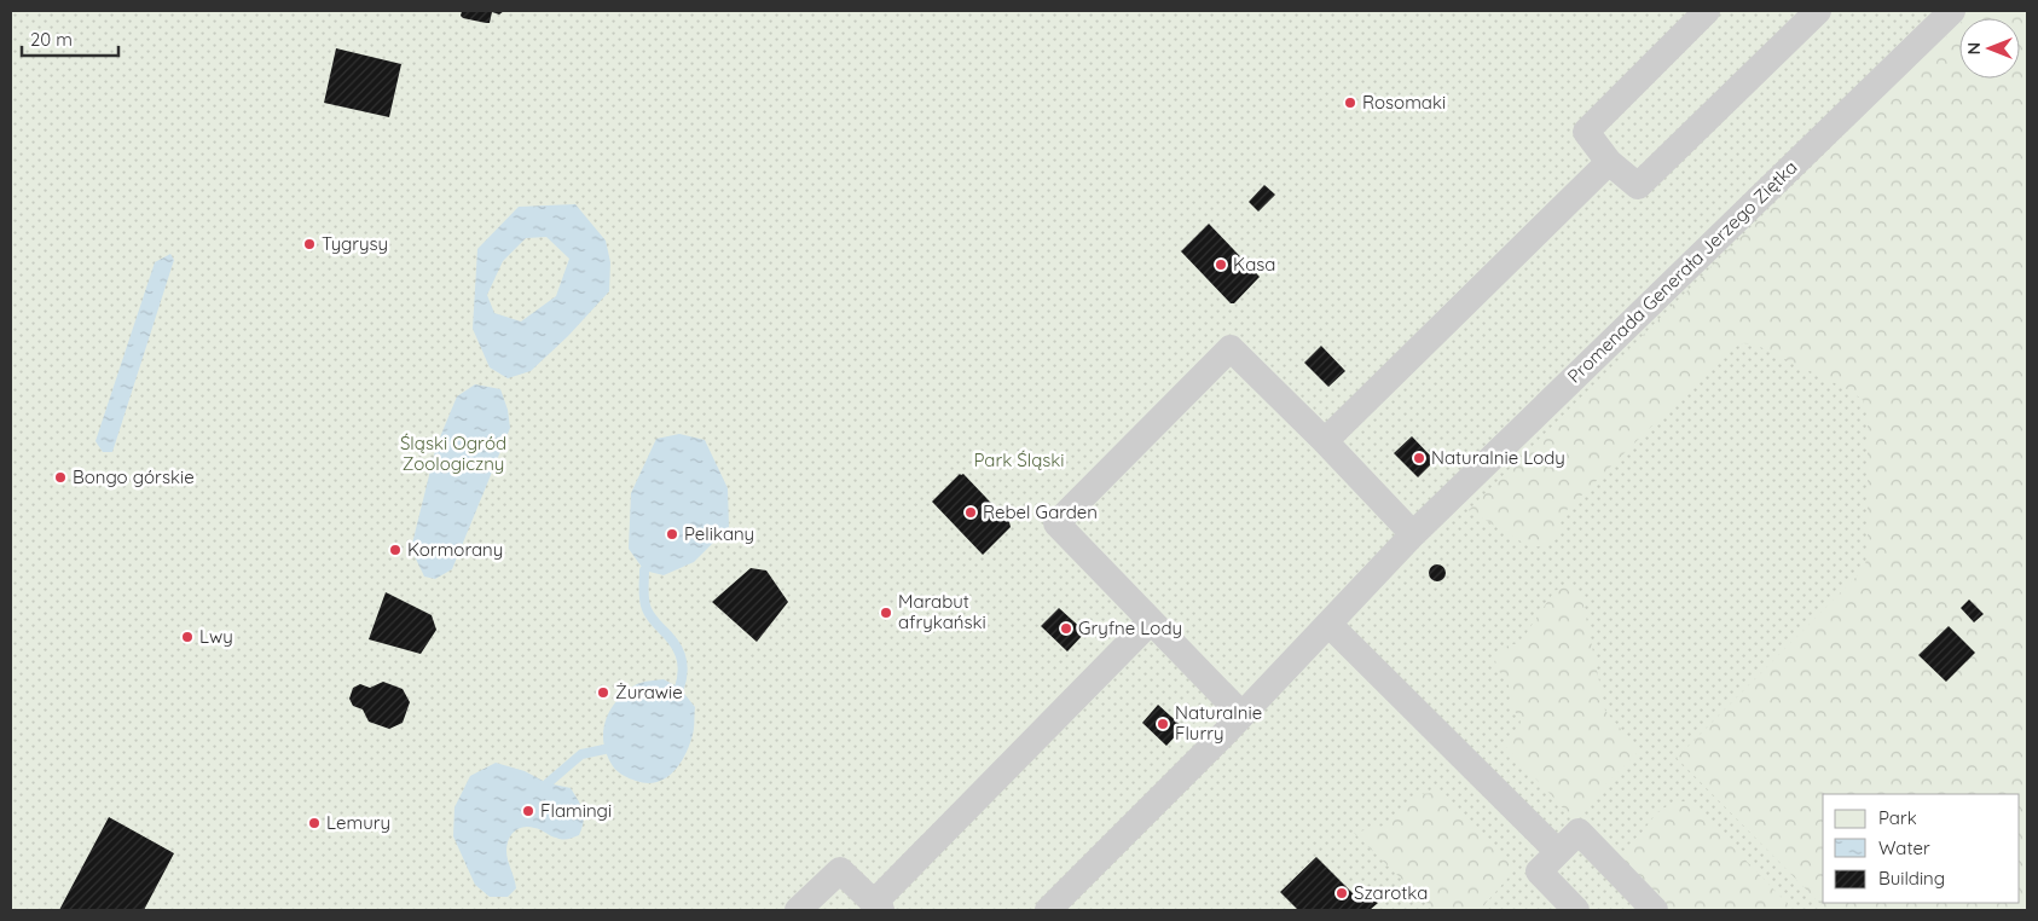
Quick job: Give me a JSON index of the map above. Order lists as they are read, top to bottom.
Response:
{
  "streets": {
    "street": ["Promenada Generała Jerzego Ziętka"]
  },
  "parks": ["Śląski Ogród Zoologiczny", "Park Śląski"],
  "places": [
    "Rosomaki",
    "Tygrysy",
    "Kasa",
    "Naturalnie Lody",
    "Bongo górskie",
    "Rebel Garden",
    "Pelikany",
    "Kormorany",
    "Marabut afrykański",
    "Gryfne Lody",
    "Lwy",
    "Żurawie",
    "Naturalnie Flurry",
    "Flamingi",
    "Lemury",
    "Szarotka"
  ],
  "legend": ["Park", "Water", "Building"],
  "scale_bar": "20 m",
  "north": "left"
}
